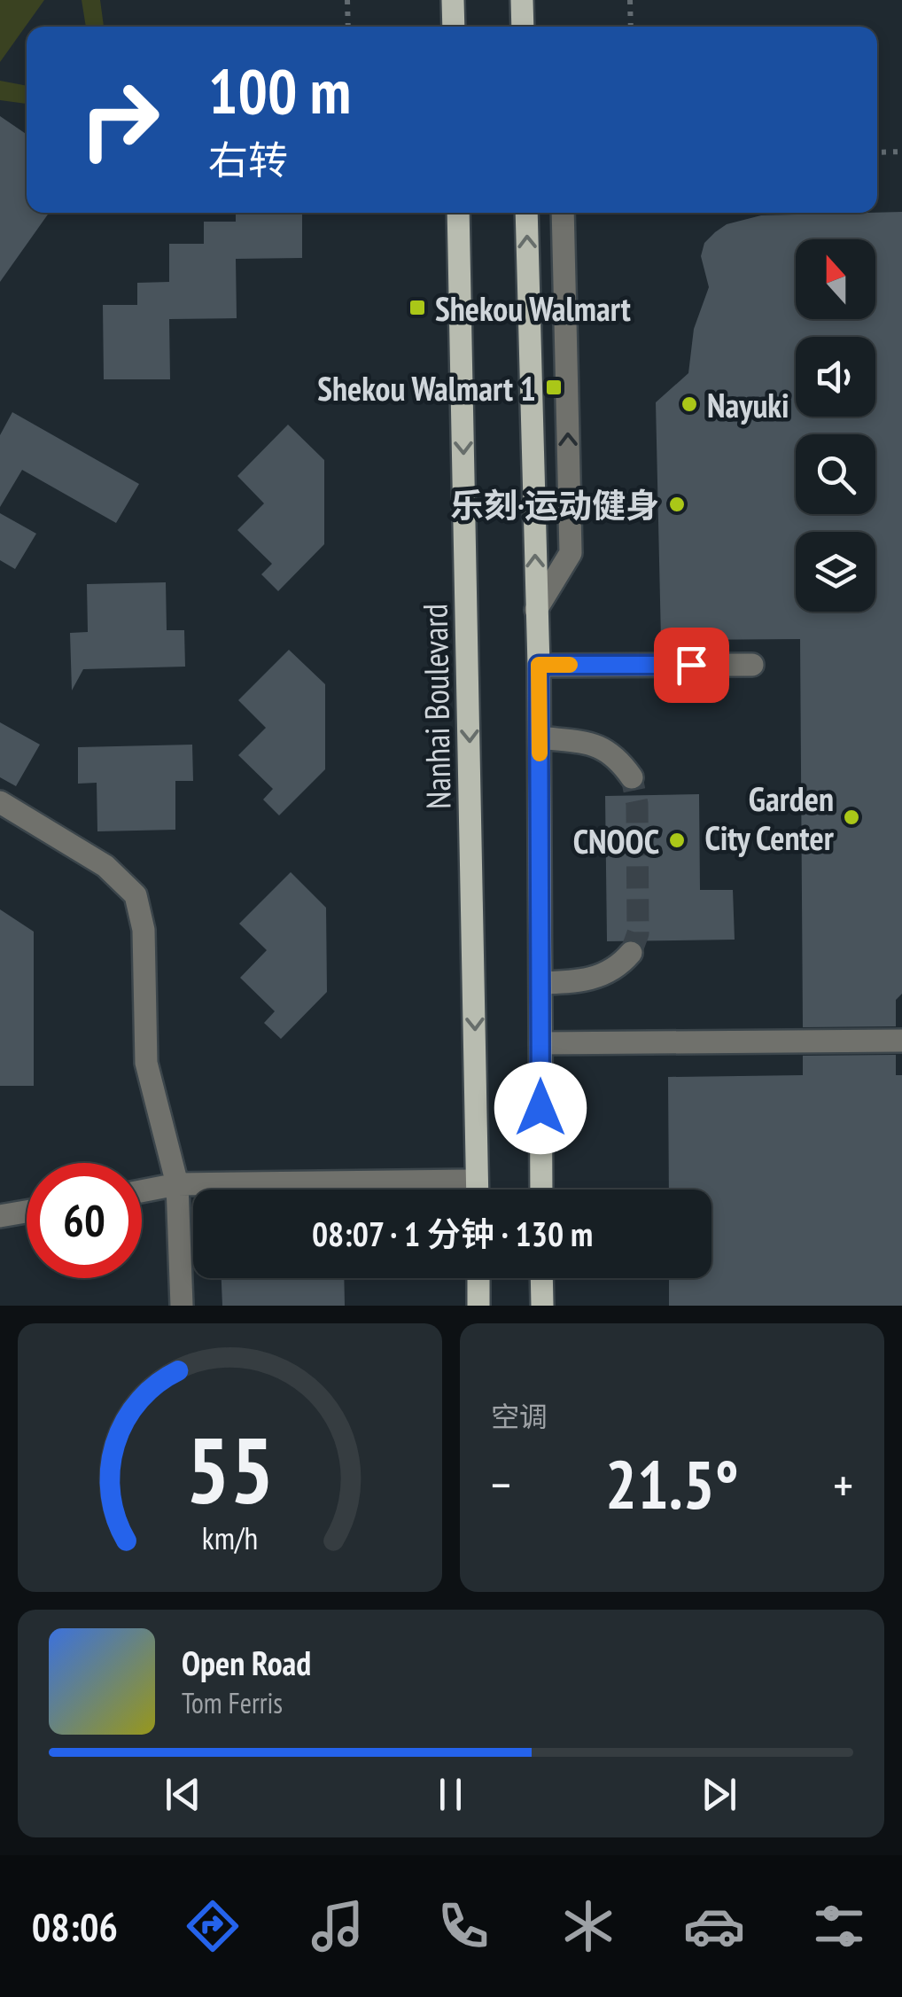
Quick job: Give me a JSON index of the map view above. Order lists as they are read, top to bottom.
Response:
{
  "streets": {
    "main road": ["Nanhai Boulevard"]
  },
  "places": {
    "transit": ["Shekou Walmart", "Shekou Walmart 1"],
    "other": [
      "Nayuki",
      "乐刻·运动健身",
      "Garden City Center",
      "CNOOC"
    ]
  },
  "north": "top",
  "page": {
    "turn": ["100 m", "右转"],
    "limit": "60",
    "trip": "08:07 · 1 分钟 · 130 m",
    "tile": "空调",
    "heat": ["−", "21.5°", "+"],
    "song": ["Open Road", "Tom Ferris"],
    "tabs": "08:06",
    "gauge": ["55", "km/h"]
  }
}
